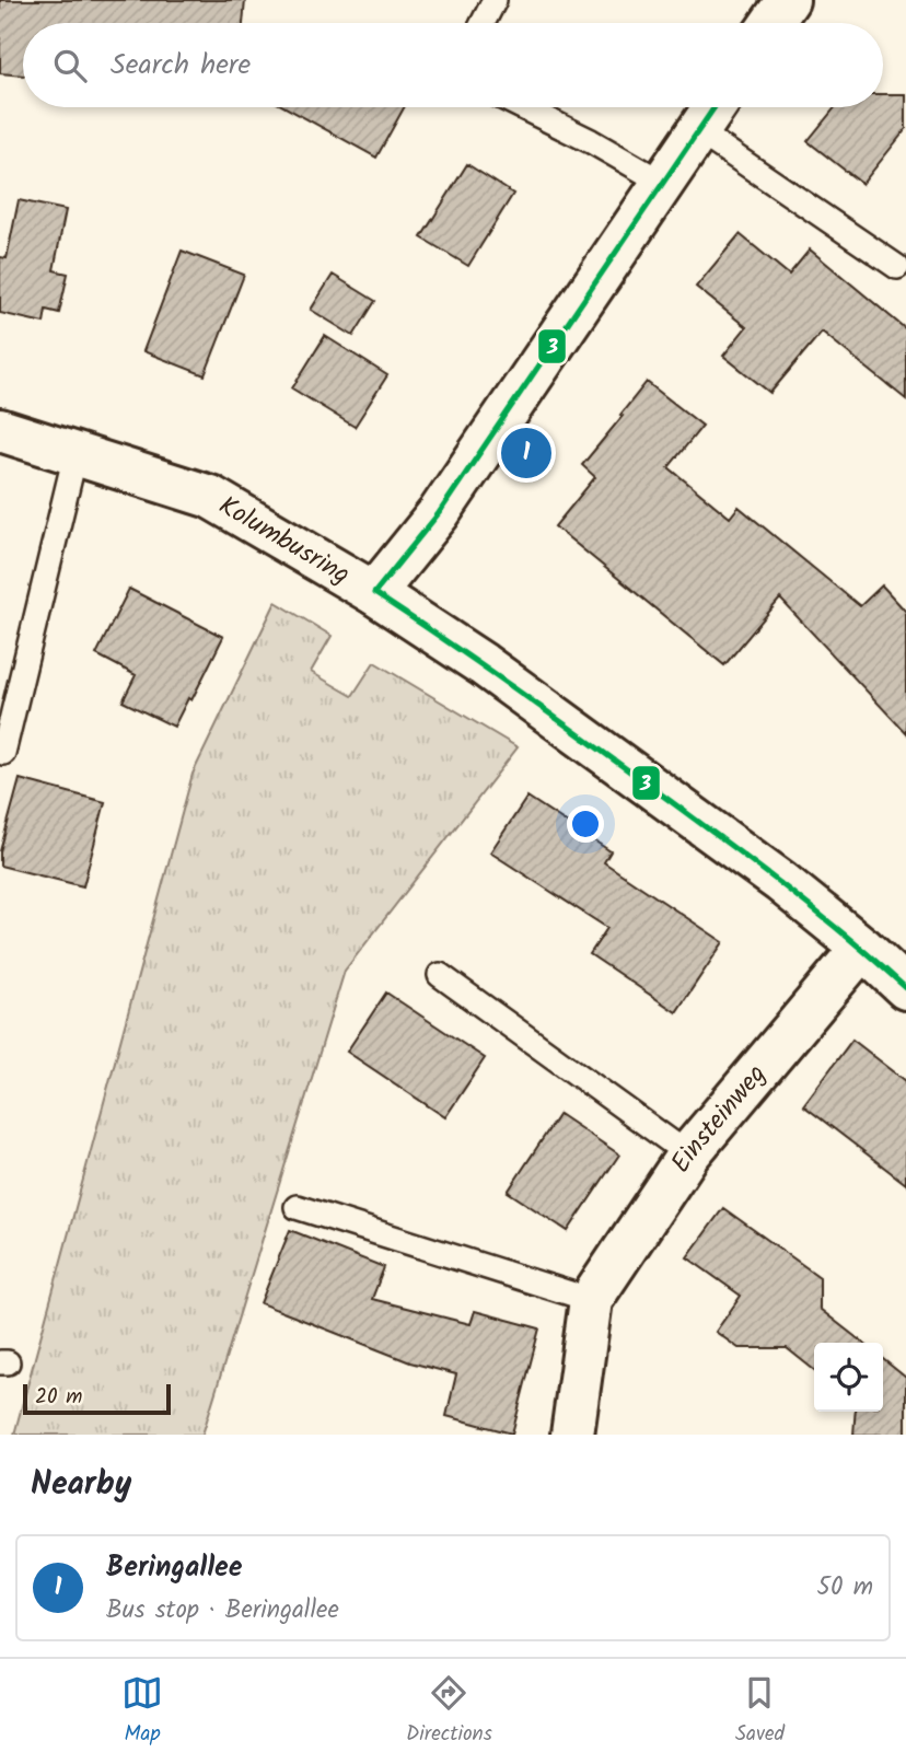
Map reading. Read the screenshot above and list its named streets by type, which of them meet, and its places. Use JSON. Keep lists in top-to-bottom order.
{
  "streets": {
    "street": ["Kolumbusring", "Einsteinweg"]
  },
  "crossings": [
    ["Kolumbusring", "Einsteinweg"]
  ],
  "lines": ["transit line 3"],
  "scale_bar": "20 m",
  "page": {
    "search": "Search here",
    "pins": "1",
    "scale": "20 m",
    "heading": "Nearby",
    "list": [
      {
        "mark": "1",
        "name": "Beringallee",
        "note": "Bus stop · Beringallee",
        "value": "50 m"
      }
    ],
    "nav": ["Map", "Directions", "Saved"]
  }
}
